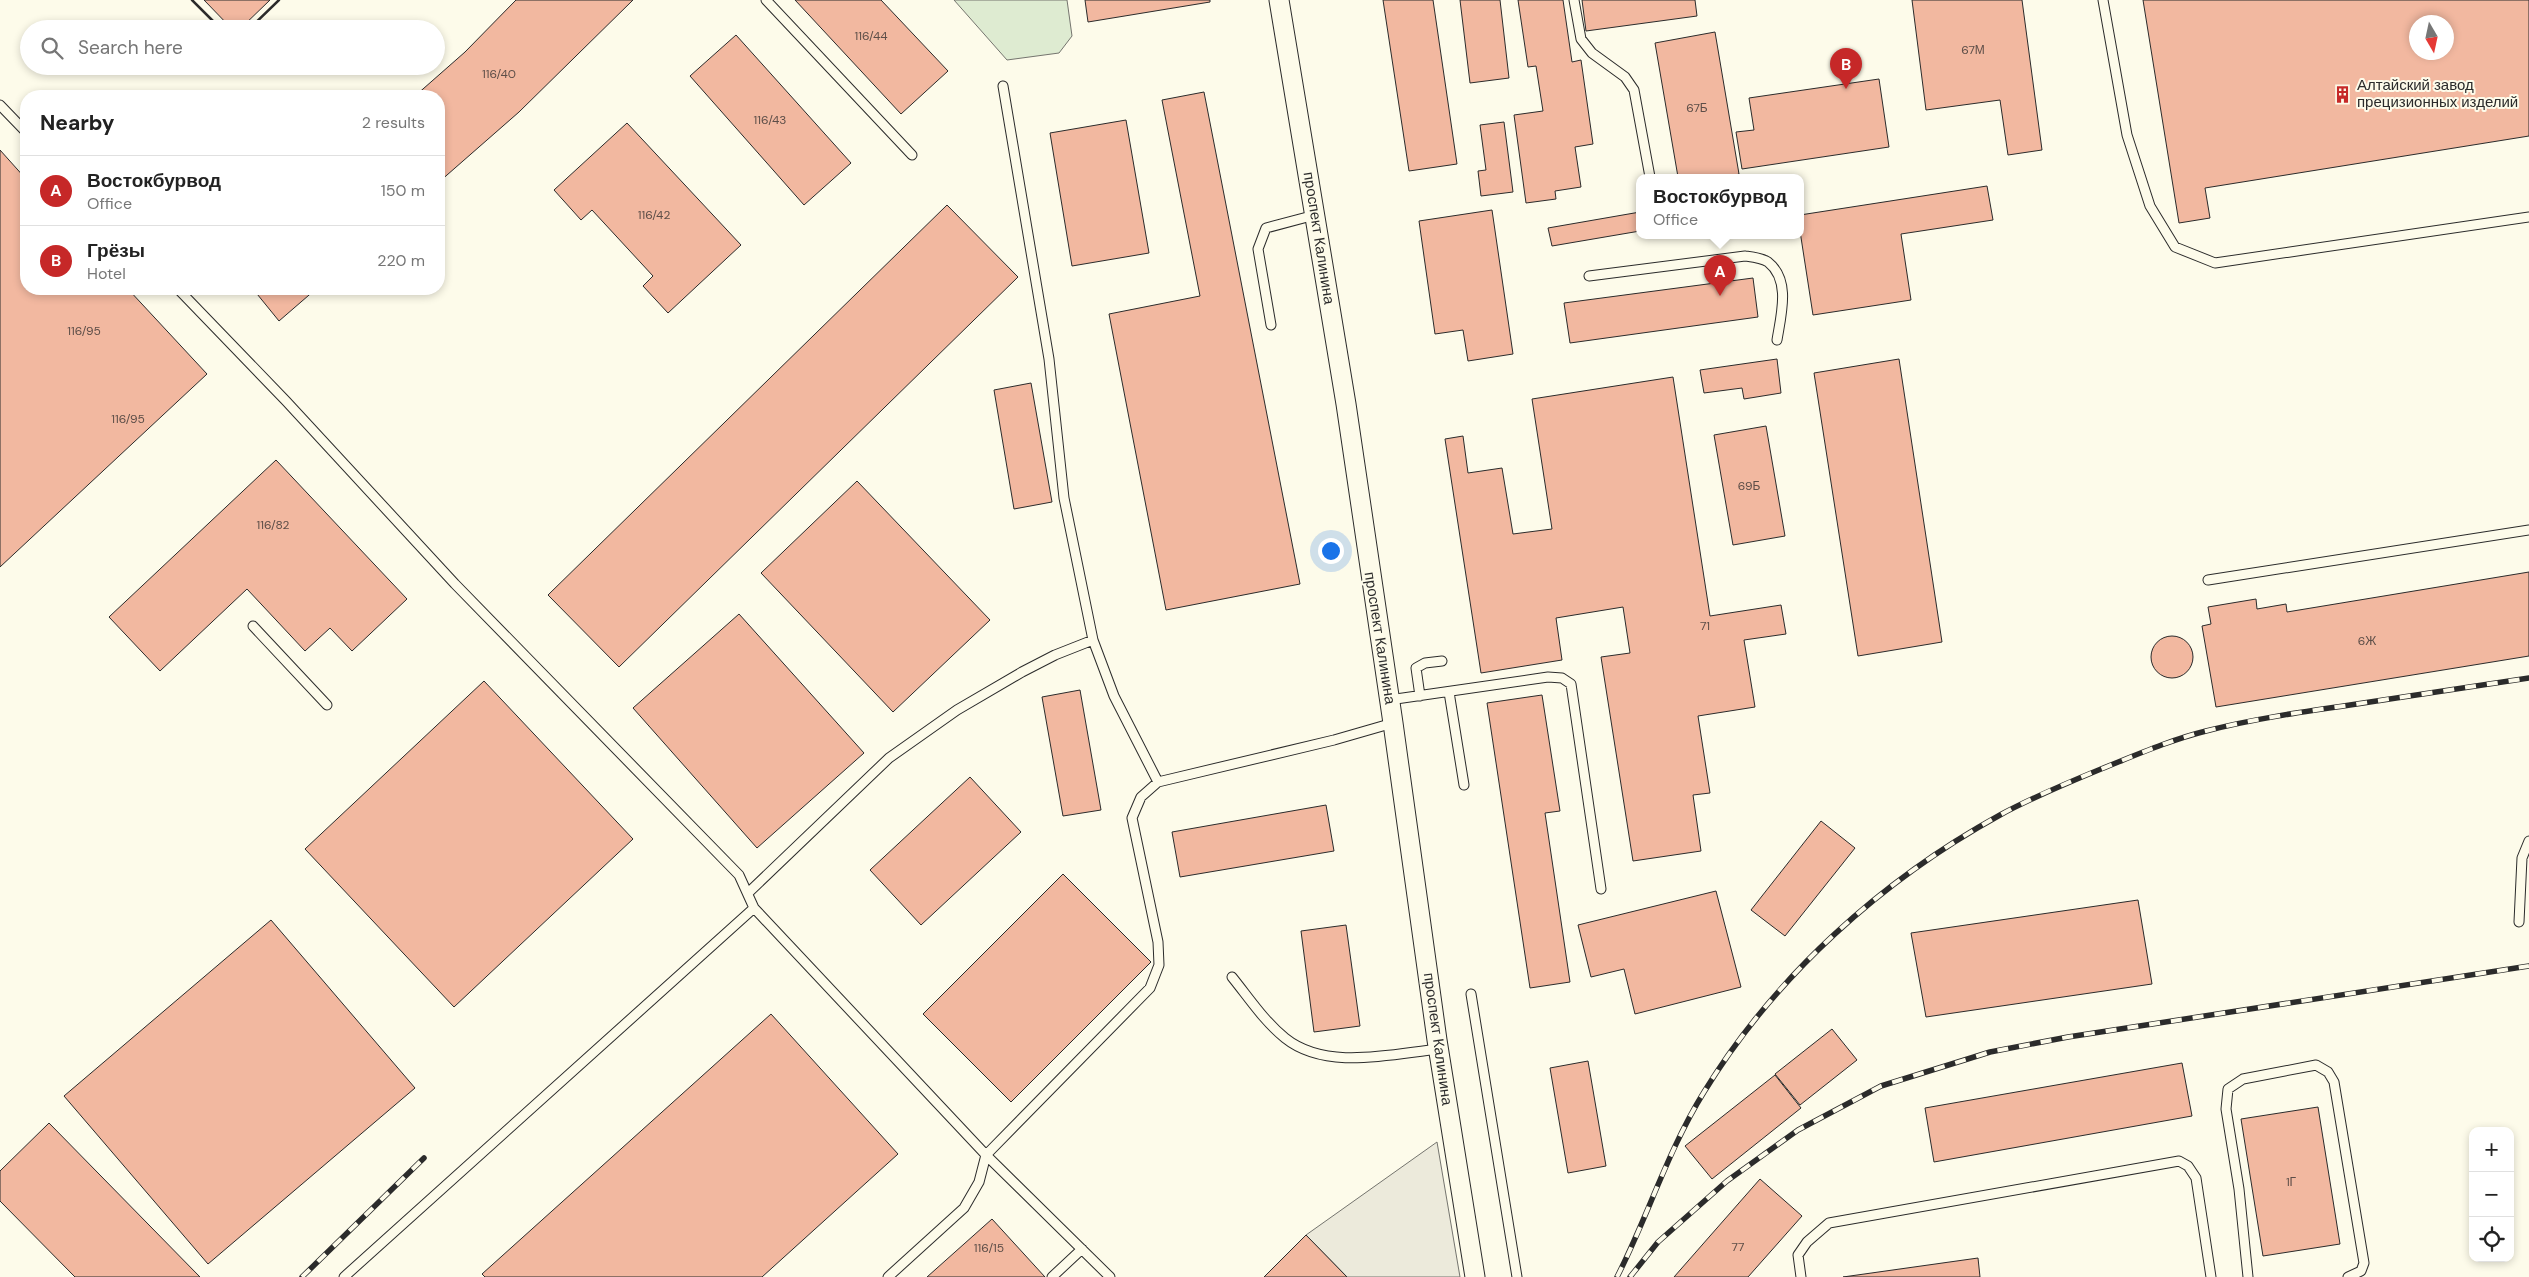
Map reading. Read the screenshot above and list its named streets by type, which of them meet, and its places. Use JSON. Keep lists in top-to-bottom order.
{
  "streets": {
    "street": ["проспект Калинина"]
  },
  "places": {
    "building": ["Алтайский завод прецизионных изделий"]
  },
  "house_numbers": [
    "116/44",
    "67М",
    "116/40",
    "67Б",
    "116/43",
    "116/42",
    "116/95",
    "116/95",
    "69Б",
    "116/82",
    "71",
    "6Ж",
    "1Г",
    "77",
    "116/15"
  ],
  "north": "bottom",
  "page": {
    "search": "Search here",
    "pins": ["B", "A"],
    "heading": ["Nearby", "2 results"],
    "list": [
      {
        "mark": "A",
        "name": "Востокбурвод",
        "note": "Office",
        "value": "150 m"
      },
      {
        "mark": "B",
        "name": "Грёзы",
        "note": "Hotel",
        "value": "220 m"
      }
    ],
    "popup": ["Востокбурвод", "Office"],
    "map_buttons": ["+", "−"]
  }
}
